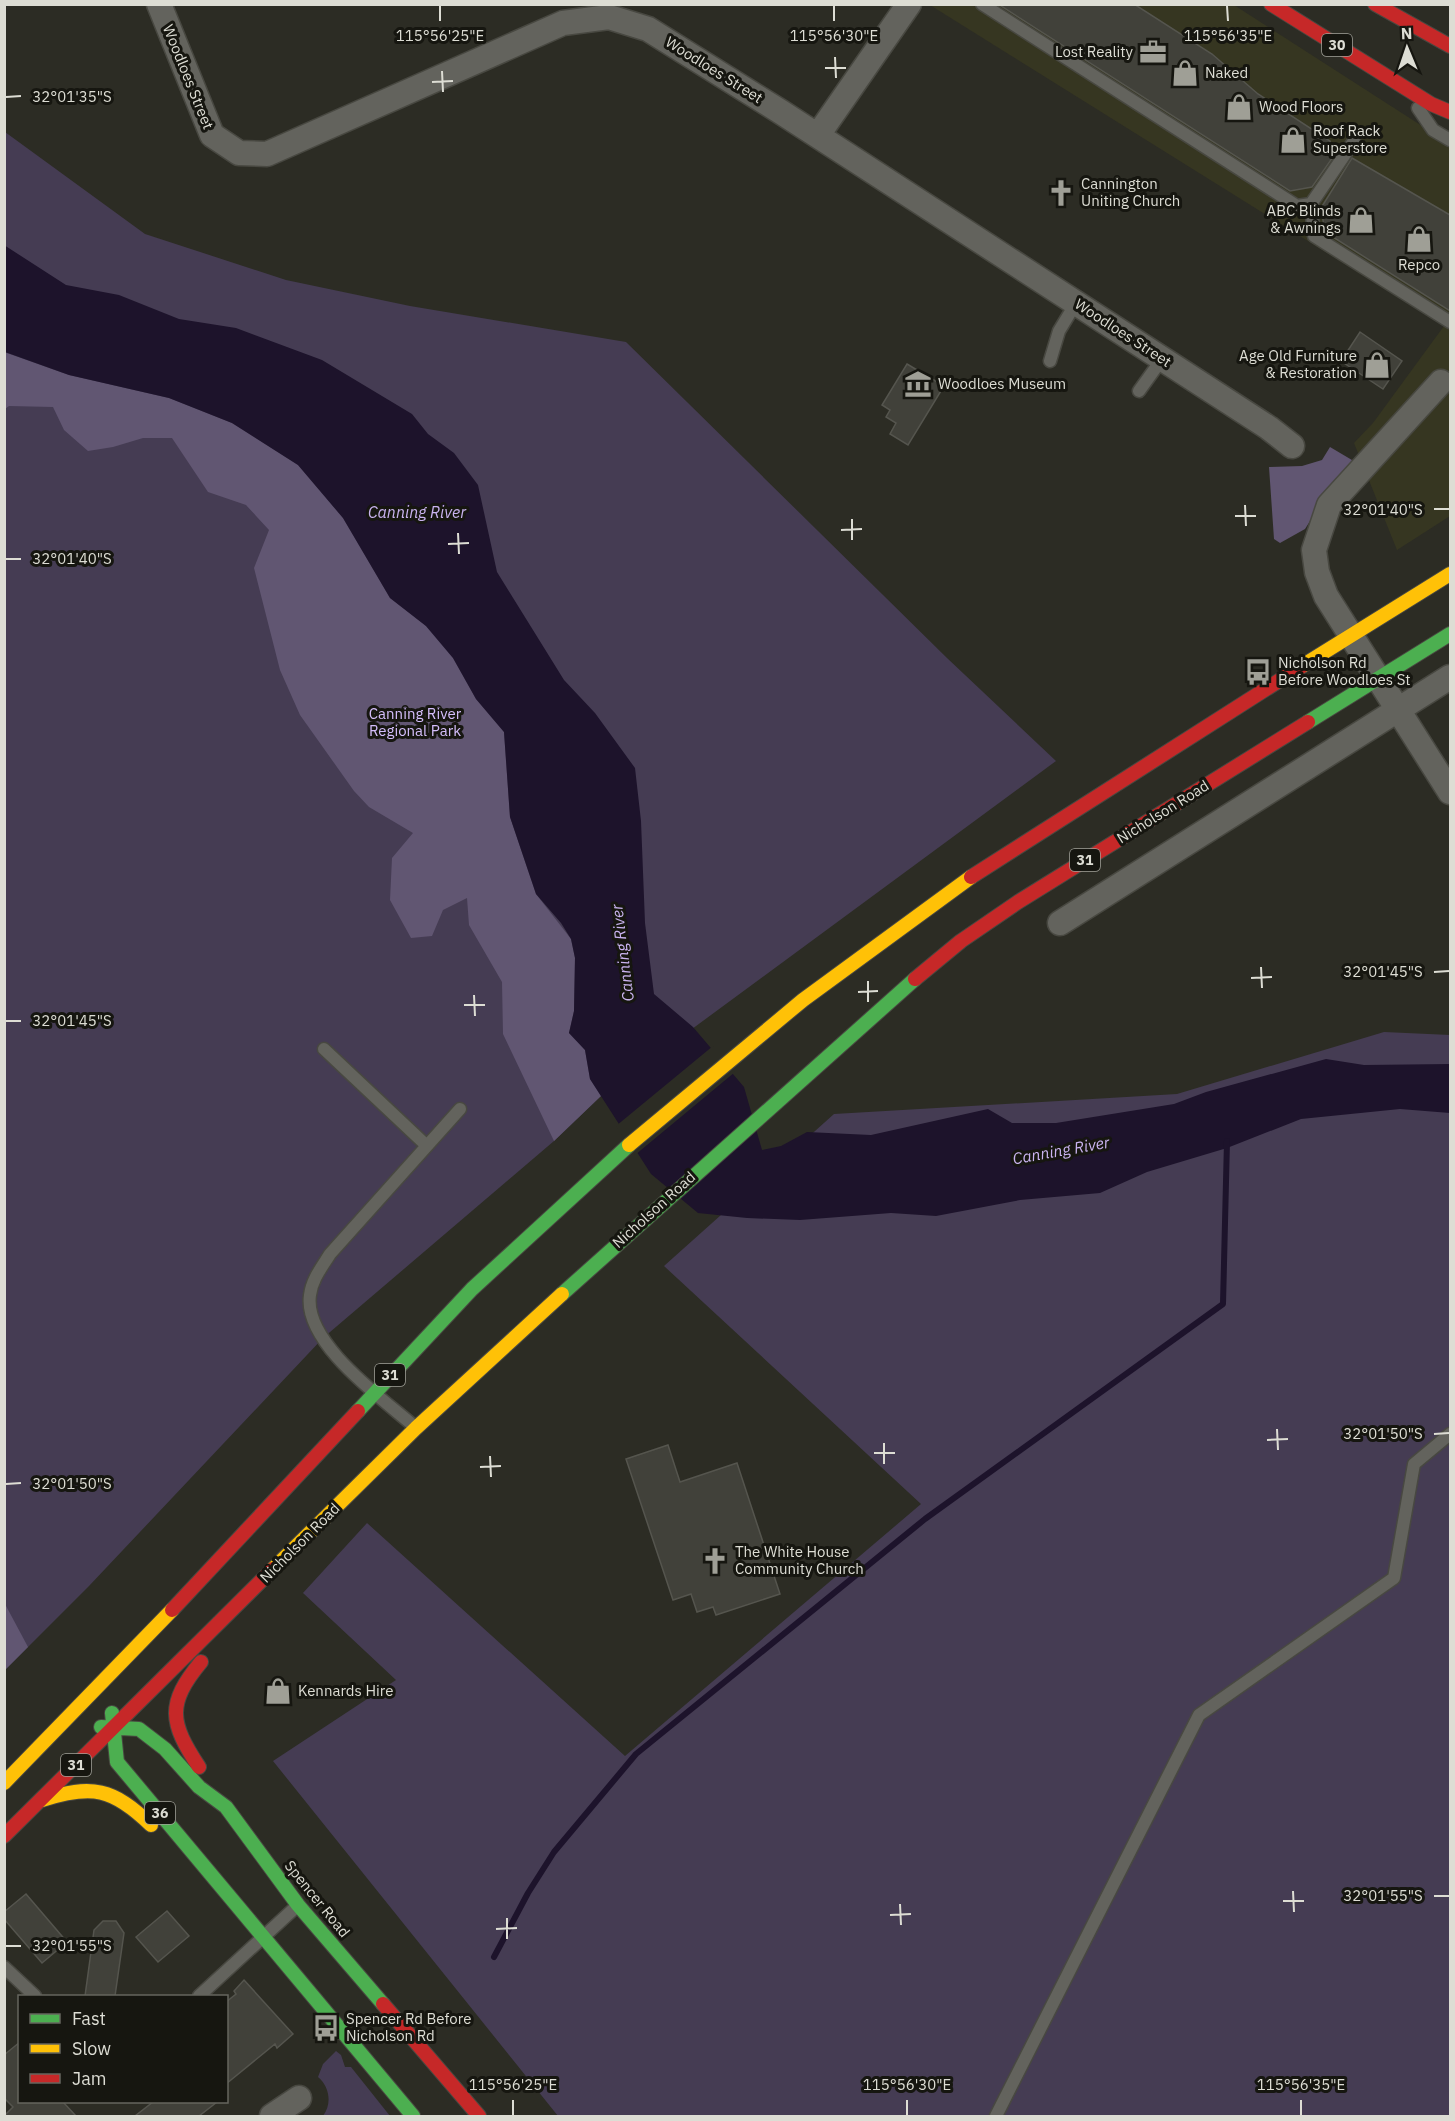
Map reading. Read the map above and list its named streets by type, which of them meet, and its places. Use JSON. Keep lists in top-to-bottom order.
{
  "streets": {
    "main road": [
      "30",
      "Nicholson Road",
      "31",
      "36",
      "Spencer Road"
    ],
    "street": ["Woodloes Street"]
  },
  "crossings": [
    ["Nicholson Road", "36"],
    ["Nicholson Road", "Spencer Road"],
    ["31", "36"],
    ["31", "Spencer Road"],
    ["36", "Spencer Road"]
  ],
  "water": ["Canning River"],
  "parks": ["Canning River Regional Park"],
  "places": {
    "office": ["Lost Reality"],
    "shop": [
      "Naked",
      "Wood Floors",
      "Roof Rack Superstore",
      "ABC Blinds & Awnings",
      "Repco",
      "Age Old Furniture & Restoration",
      "Kennards Hire"
    ],
    "church": ["Cannington Uniting Church", "The White House Community Church"],
    "museum": ["Woodloes Museum"],
    "bus stop": ["Nicholson Rd Before Woodloes St", "Spencer Rd Before Nicholson Rd"]
  },
  "legend": ["Fast", "Slow", "Jam"],
  "north": "top",
  "coordinates": [
    "115°56'25\"E",
    "115°56'30\"E",
    "115°56'35\"E",
    "32°01'35\"S",
    "32°01'40\"S",
    "32°01'45\"S",
    "32°01'50\"S",
    "32°01'55\"S"
  ]
}
